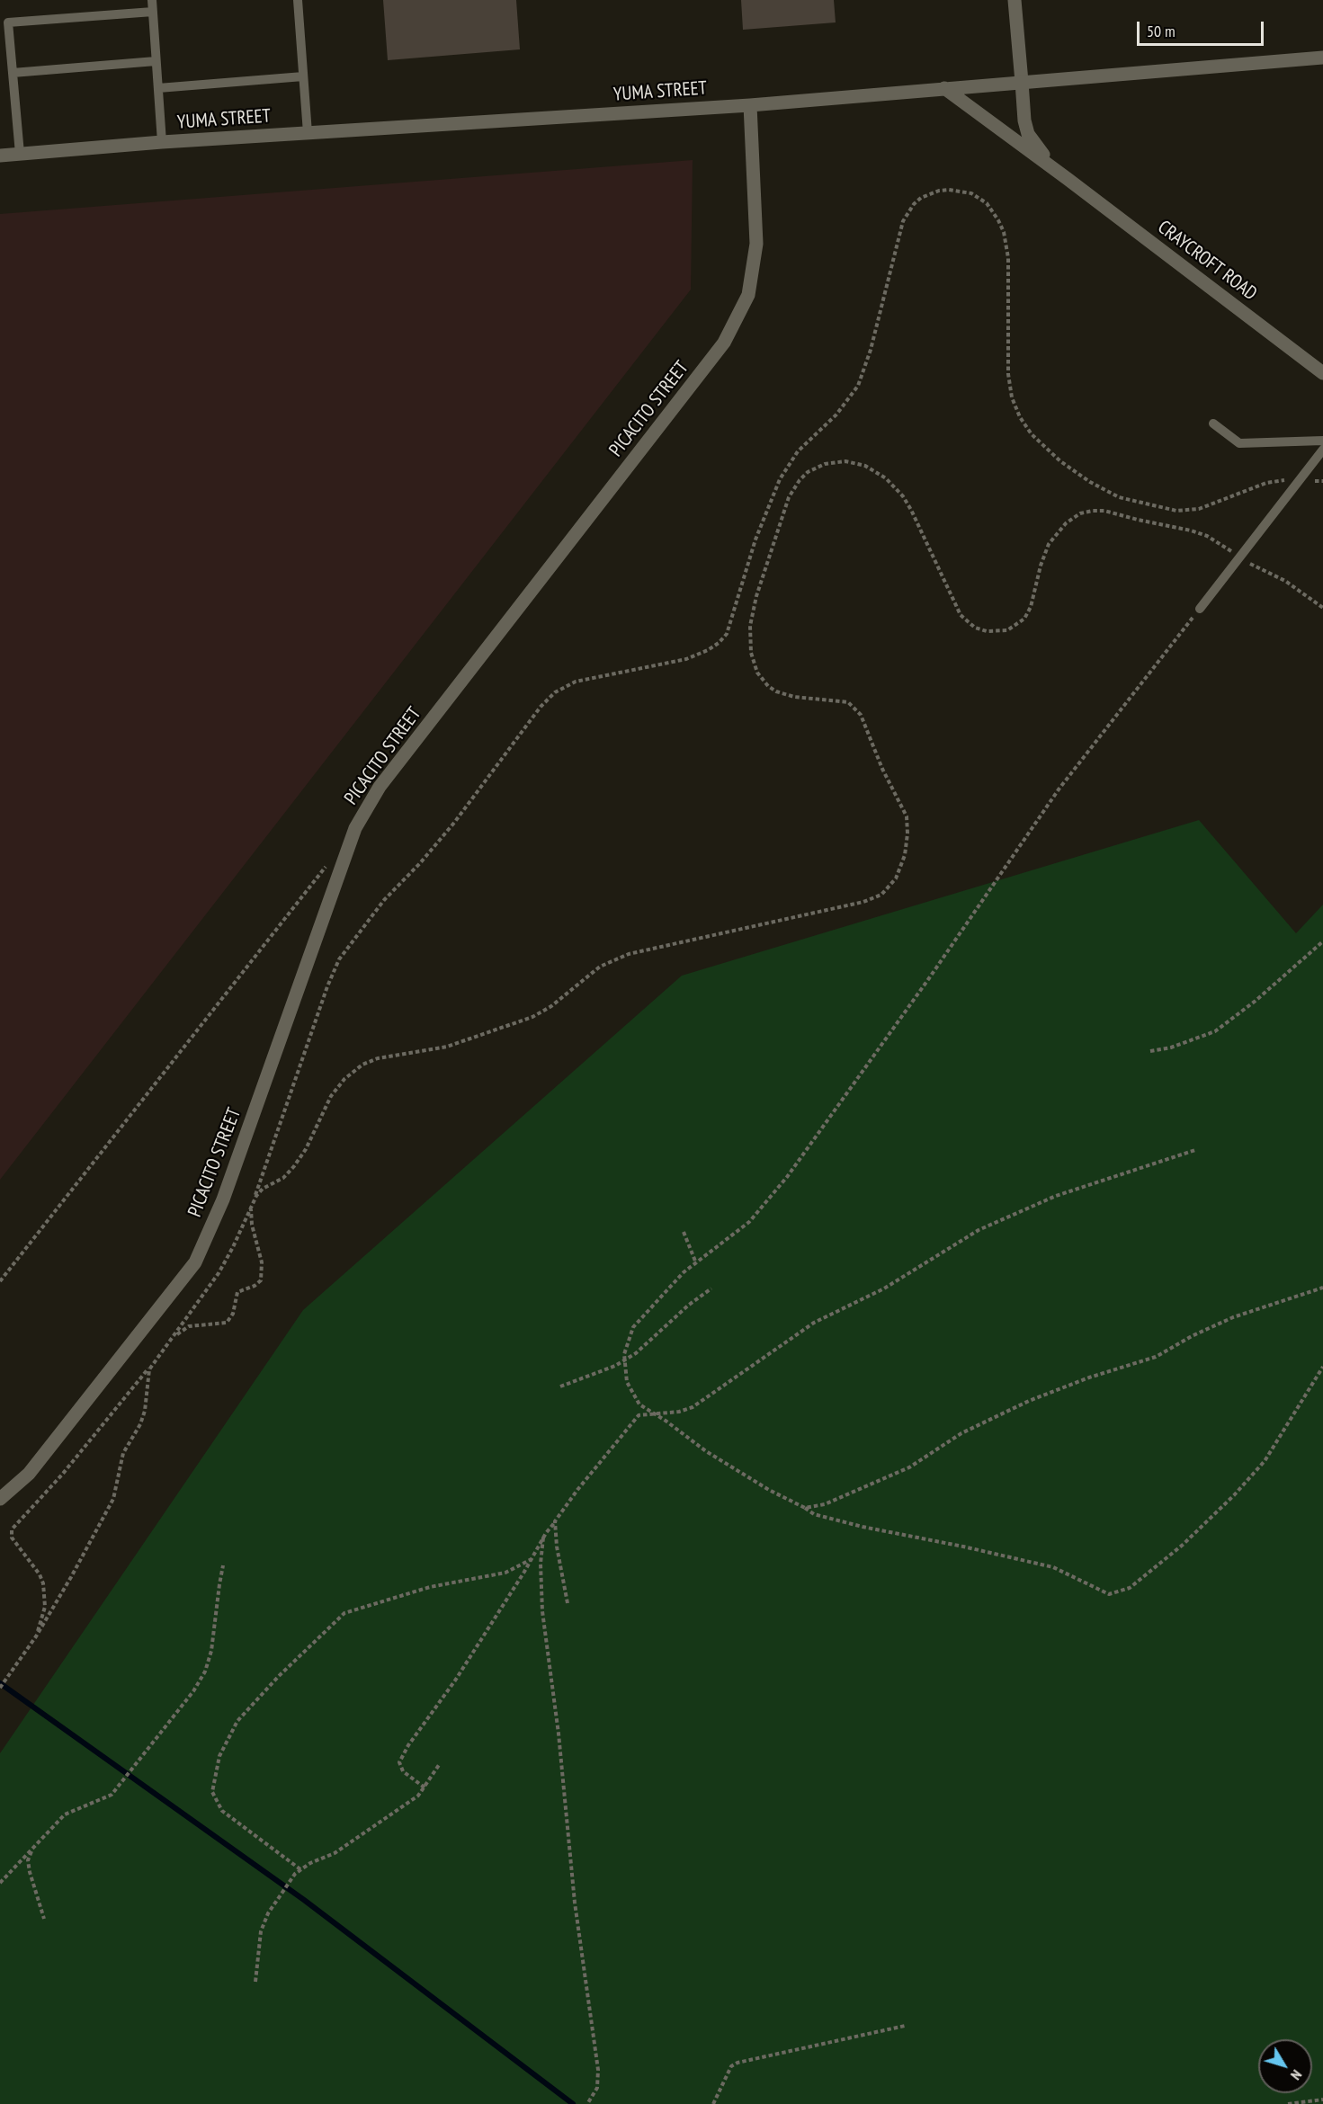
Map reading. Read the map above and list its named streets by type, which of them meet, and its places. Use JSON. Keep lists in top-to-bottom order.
{
  "streets": {
    "street": ["YUMA STREET", "CRAYCROFT ROAD", "PICACITO STREET"]
  },
  "crossings": [
    ["YUMA STREET", "CRAYCROFT ROAD"],
    ["YUMA STREET", "PICACITO STREET"]
  ],
  "scale_bar": "50 m",
  "north": "bottom right"
}
